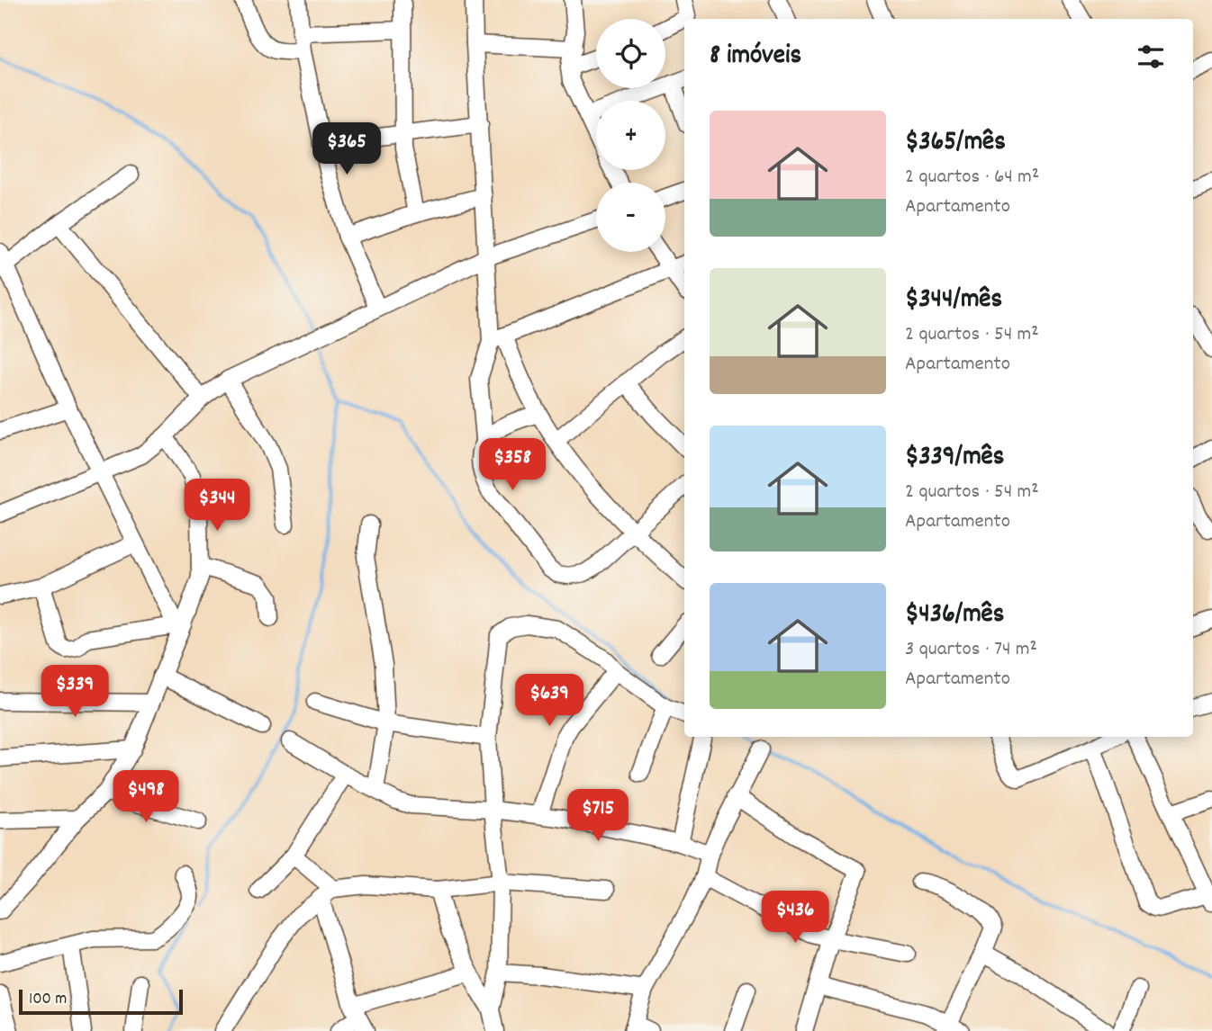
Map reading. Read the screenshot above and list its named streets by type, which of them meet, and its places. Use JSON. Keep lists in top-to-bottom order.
{
  "scale_bar": "100 m",
  "page": {
    "map_buttons": ["+", "−"],
    "heading": "8 imóveis",
    "list": [
      {
        "name": "$365/mês",
        "note": "2 quartos · 64 m² · Apartamento"
      },
      {
        "name": "$344/mês",
        "note": "2 quartos · 54 m² · Apartamento"
      },
      {
        "name": "$339/mês",
        "note": "2 quartos · 54 m² · Apartamento"
      },
      {
        "name": "$436/mês",
        "note": "3 quartos · 74 m² · Apartamento"
      }
    ],
    "price": [
      "$365",
      "$358",
      "$344",
      "$339",
      "$639",
      "$498",
      "$715",
      "$436"
    ],
    "scale": "100 m"
  }
}
